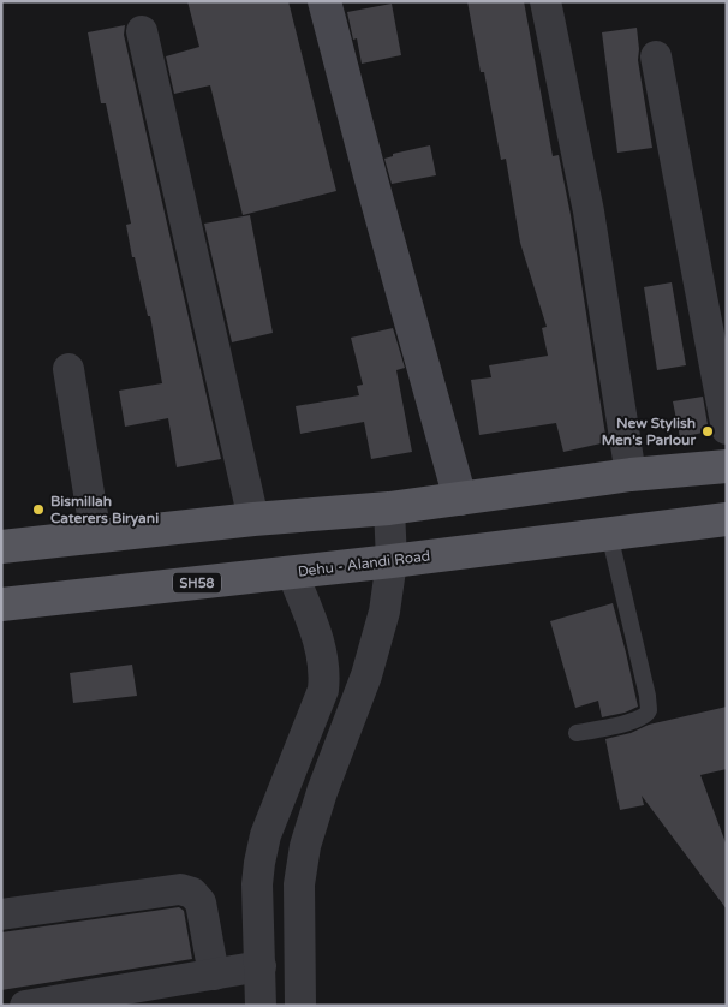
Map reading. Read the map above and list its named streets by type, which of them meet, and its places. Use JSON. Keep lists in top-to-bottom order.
{
  "streets": {
    "main road": ["Dehu - Alandi Road", "SH58"]
  },
  "places": ["New Stylish Men's Parlour", "Bismillah Caterers Biryani"]
}
